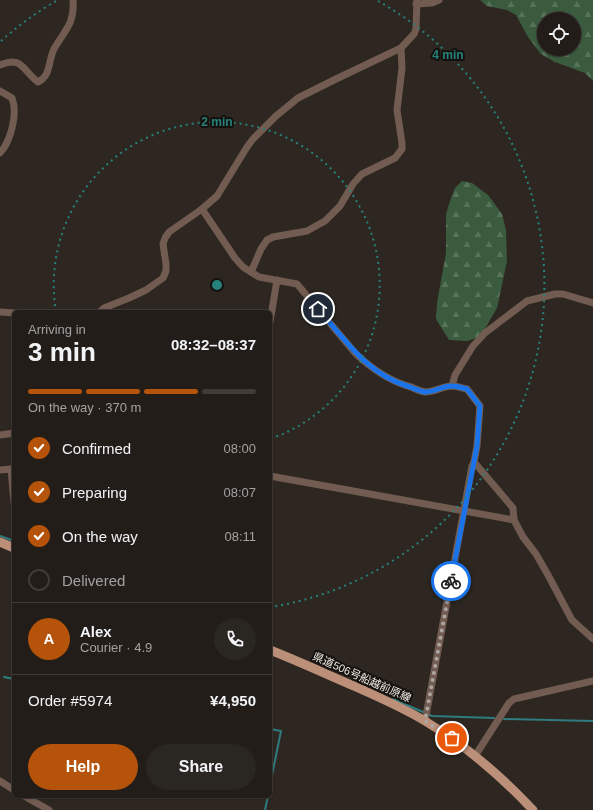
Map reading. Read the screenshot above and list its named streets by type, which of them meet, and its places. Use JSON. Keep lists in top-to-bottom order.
{
  "streets": {
    "main road": ["県道506号船越前原線"]
  },
  "page": {
    "heading": ["3 min", "Arriving in", "08:32–08:37"],
    "panel": [
      "Alex",
      "Courier · 4.9",
      "Order #5974",
      "¥4,950"
    ],
    "bar": "On the way · 370 m",
    "list": [
      ["Confirmed", "08:00"],
      ["Preparing", "08:07"],
      ["On the way", "08:11"],
      "Delivered"
    ],
    "round": "A",
    "buttons": ["Help", "Share"]
  },
  "rings": ["4 min", "2 min"]
}
